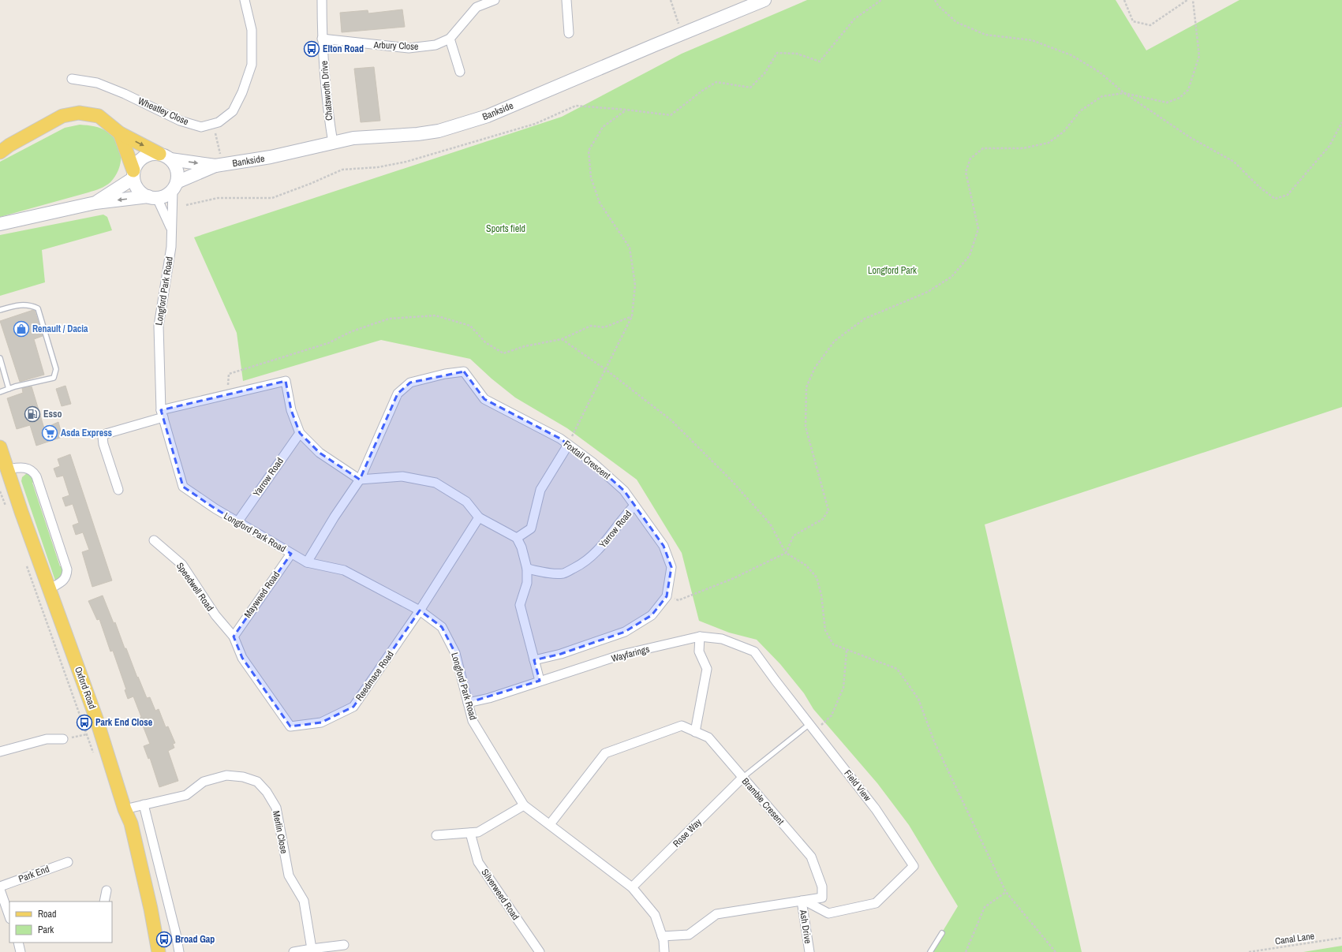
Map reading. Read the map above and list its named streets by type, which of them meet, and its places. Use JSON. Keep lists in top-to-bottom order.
{
  "streets": {
    "main road": ["Oxford Road"],
    "street": [
      "Arbury Close",
      "Chatsworth Drive",
      "Wheatley Close",
      "Bankside",
      "Longford Park Road",
      "Foxtail Crescent",
      "Yarrow Road",
      "Speedwell Road",
      "Mayweed Road",
      "Wayfarings",
      "Reedmace Road",
      "Field View",
      "Bramble Cresent",
      "Merlin Close",
      "Rose Way",
      "Park End",
      "Silverweed Road",
      "Ash Drive"
    ],
    "path": ["Canal Lane"]
  },
  "crossings": [
    ["Arbury Close", "Chatsworth Drive"],
    ["Chatsworth Drive", "Bankside"],
    ["Bankside", "Longford Park Road"],
    ["Longford Park Road", "Yarrow Road"],
    ["Longford Park Road", "Mayweed Road"],
    ["Longford Park Road", "Wayfarings"],
    ["Longford Park Road", "Reedmace Road"],
    ["Longford Park Road", "Bramble Cresent"],
    ["Longford Park Road", "Rose Way"],
    ["Foxtail Crescent", "Yarrow Road"],
    ["Speedwell Road", "Mayweed Road"],
    ["Speedwell Road", "Reedmace Road"],
    ["Mayweed Road", "Reedmace Road"],
    ["Wayfarings", "Field View"],
    ["Oxford Road", "Merlin Close"],
    ["Field View", "Bramble Cresent"],
    ["Field View", "Ash Drive"],
    ["Bramble Cresent", "Rose Way"],
    ["Bramble Cresent", "Ash Drive"]
  ],
  "parks": ["Sports field", "Longford Park"],
  "places": {
    "bus stop": ["Elton Road", "Park End Close", "Broad Gap"],
    "shop": ["Renault / Dacia"],
    "fuel station": ["Esso"],
    "supermarket": ["Asda Express"]
  },
  "legend": ["Road", "Park"]
}
